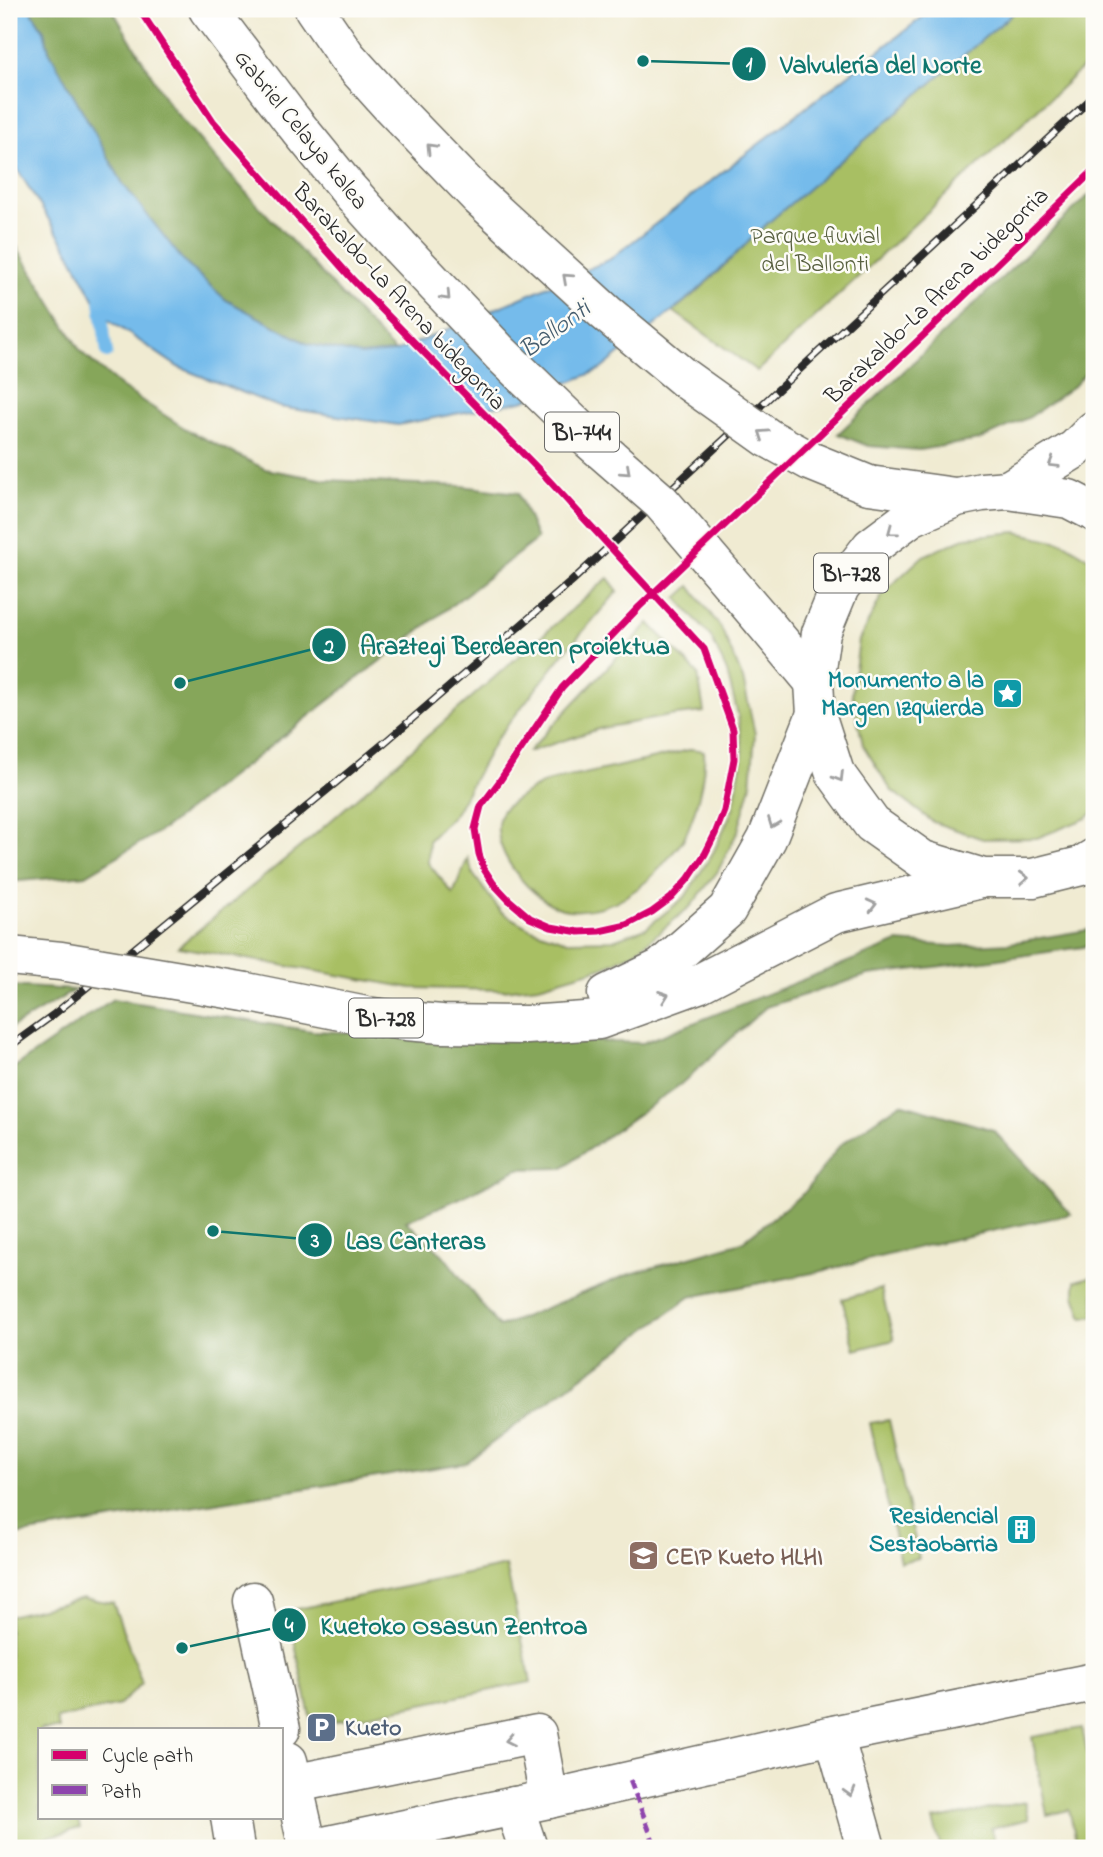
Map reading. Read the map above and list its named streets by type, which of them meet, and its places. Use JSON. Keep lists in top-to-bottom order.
{
  "streets": {
    "main road": ["Gabriel Celaya kalea", "BI-744", "BI-728"],
    "cycle path": ["Barakaldo-La Arena bidegorria"]
  },
  "crossings": [
    ["Gabriel Celaya kalea", "BI-728"]
  ],
  "water": ["Ballonti"],
  "parks": ["Parque fluvial del Ballonti"],
  "places": {
    "other": [
      "Valvulería del Norte",
      "Araztegi Berdearen proiektua",
      "Las Canteras",
      "Kuetoko Osasun Zentroa"
    ],
    "place": ["Monumento a la Margen Izquierda"],
    "building": ["Residencial Sestaobarria"],
    "school or university": ["CEIP Kueto HLHI"],
    "parking": ["Kueto"]
  },
  "legend": ["Cycle path", "Path"]
}
